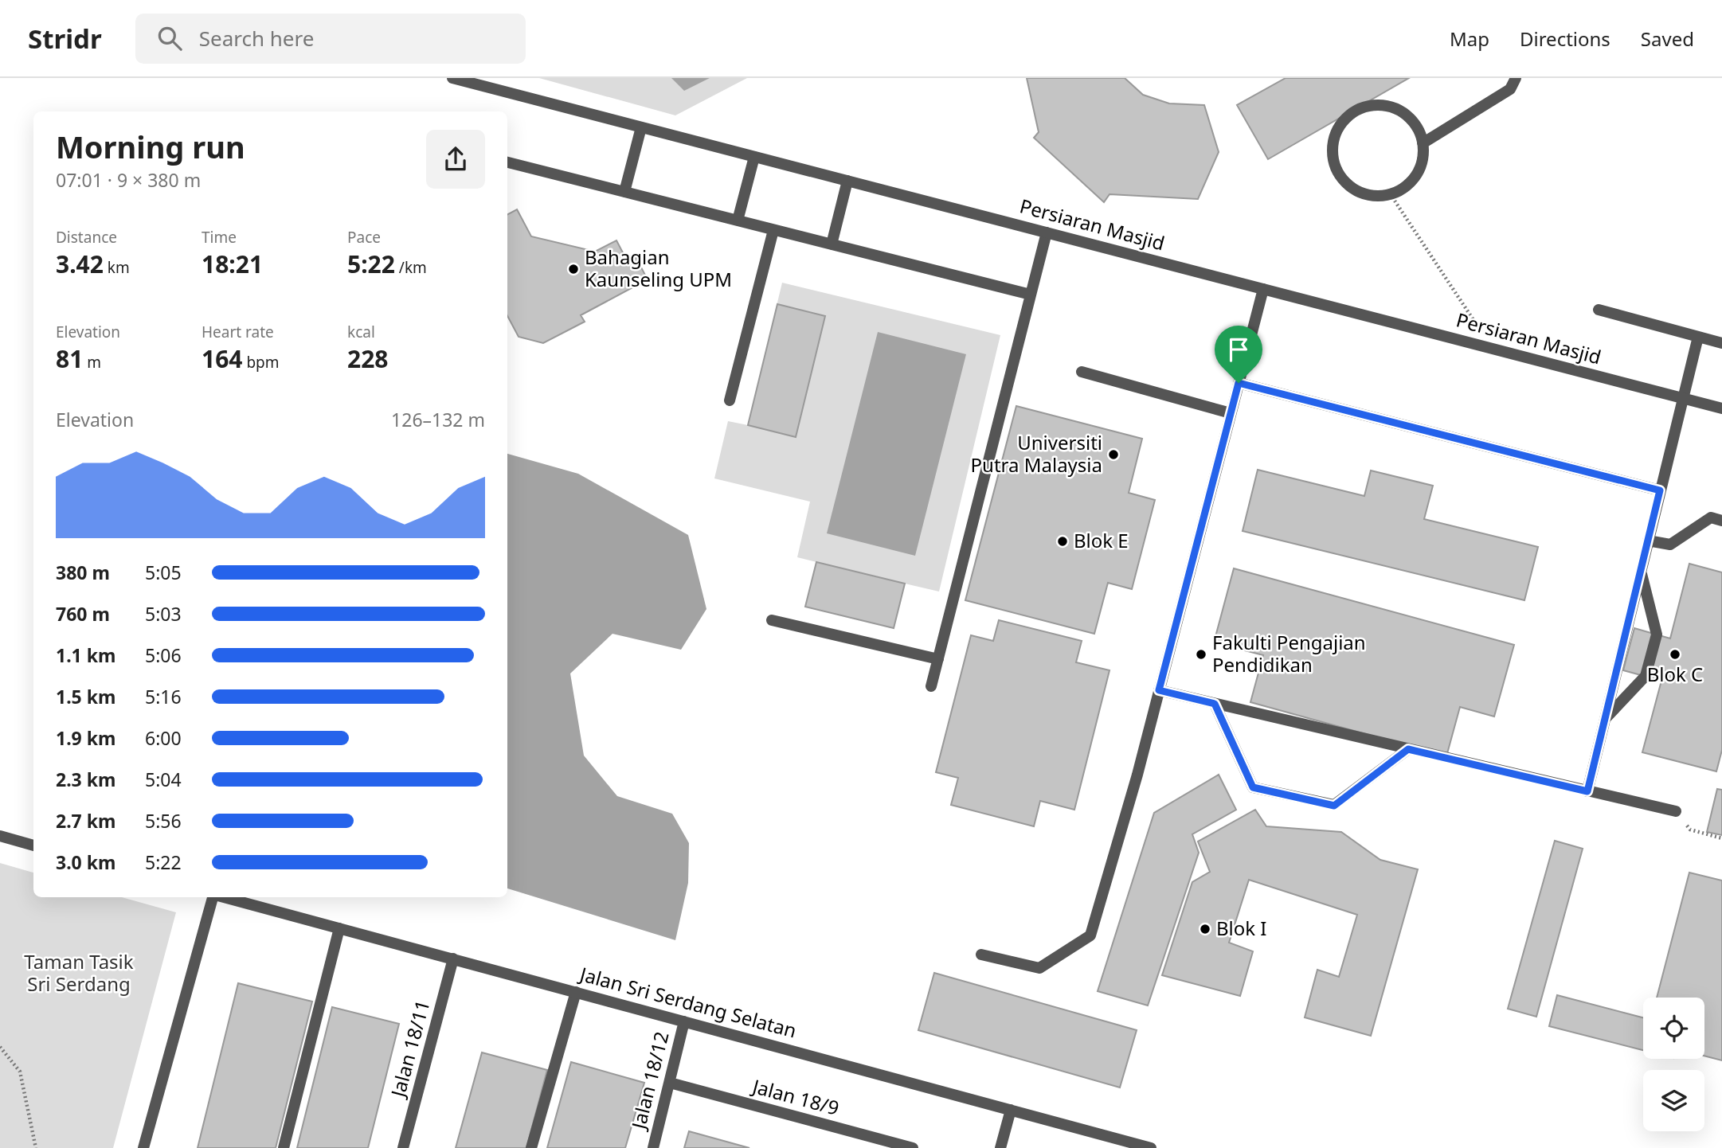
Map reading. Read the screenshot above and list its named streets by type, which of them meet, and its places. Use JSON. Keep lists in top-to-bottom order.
{
  "streets": {
    "street": [
      "Persiaran Masjid",
      "Jalan Sri Serdang Selatan",
      "Jalan 18/11",
      "Jalan 18/12",
      "Jalan 18/9"
    ]
  },
  "crossings": [
    ["Jalan Sri Serdang Selatan", "Jalan 18/11"],
    ["Jalan Sri Serdang Selatan", "Jalan 18/12"],
    ["Jalan 18/12", "Jalan 18/9"]
  ],
  "parks": ["Taman Tasik Sri Serdang"],
  "places": [
    "Bahagian Kaunseling UPM",
    "Universiti Putra Malaysia",
    "Blok E",
    "Fakulti Pengajian Pendidikan",
    "Blok C",
    "Blok I"
  ],
  "page": {
    "header": "Stridr",
    "search": "Search here",
    "nav": ["Map", "Directions", "Saved"],
    "heading": ["Morning run", "07:01 · 9 × 380 m"],
    "stats": [
      ["Distance", "3.42 km"],
      ["Time", "18:21"],
      ["Pace", "5:22 /km"],
      ["Elevation", "81 m"],
      ["Heart rate", "164 bpm"],
      ["kcal", "228"]
    ],
    "chart": ["Elevation", "126–132 m"],
    "list": [
      {
        "name": "380 m",
        "note": "5:05"
      },
      {
        "name": "760 m",
        "note": "5:03"
      },
      {
        "name": "1.1 km",
        "note": "5:06"
      },
      {
        "name": "1.5 km",
        "note": "5:16"
      },
      {
        "name": "1.9 km",
        "note": "6:00"
      },
      {
        "name": "2.3 km",
        "note": "5:04"
      },
      {
        "name": "2.7 km",
        "note": "5:56"
      },
      {
        "name": "3.0 km",
        "note": "5:22"
      }
    ]
  }
}
